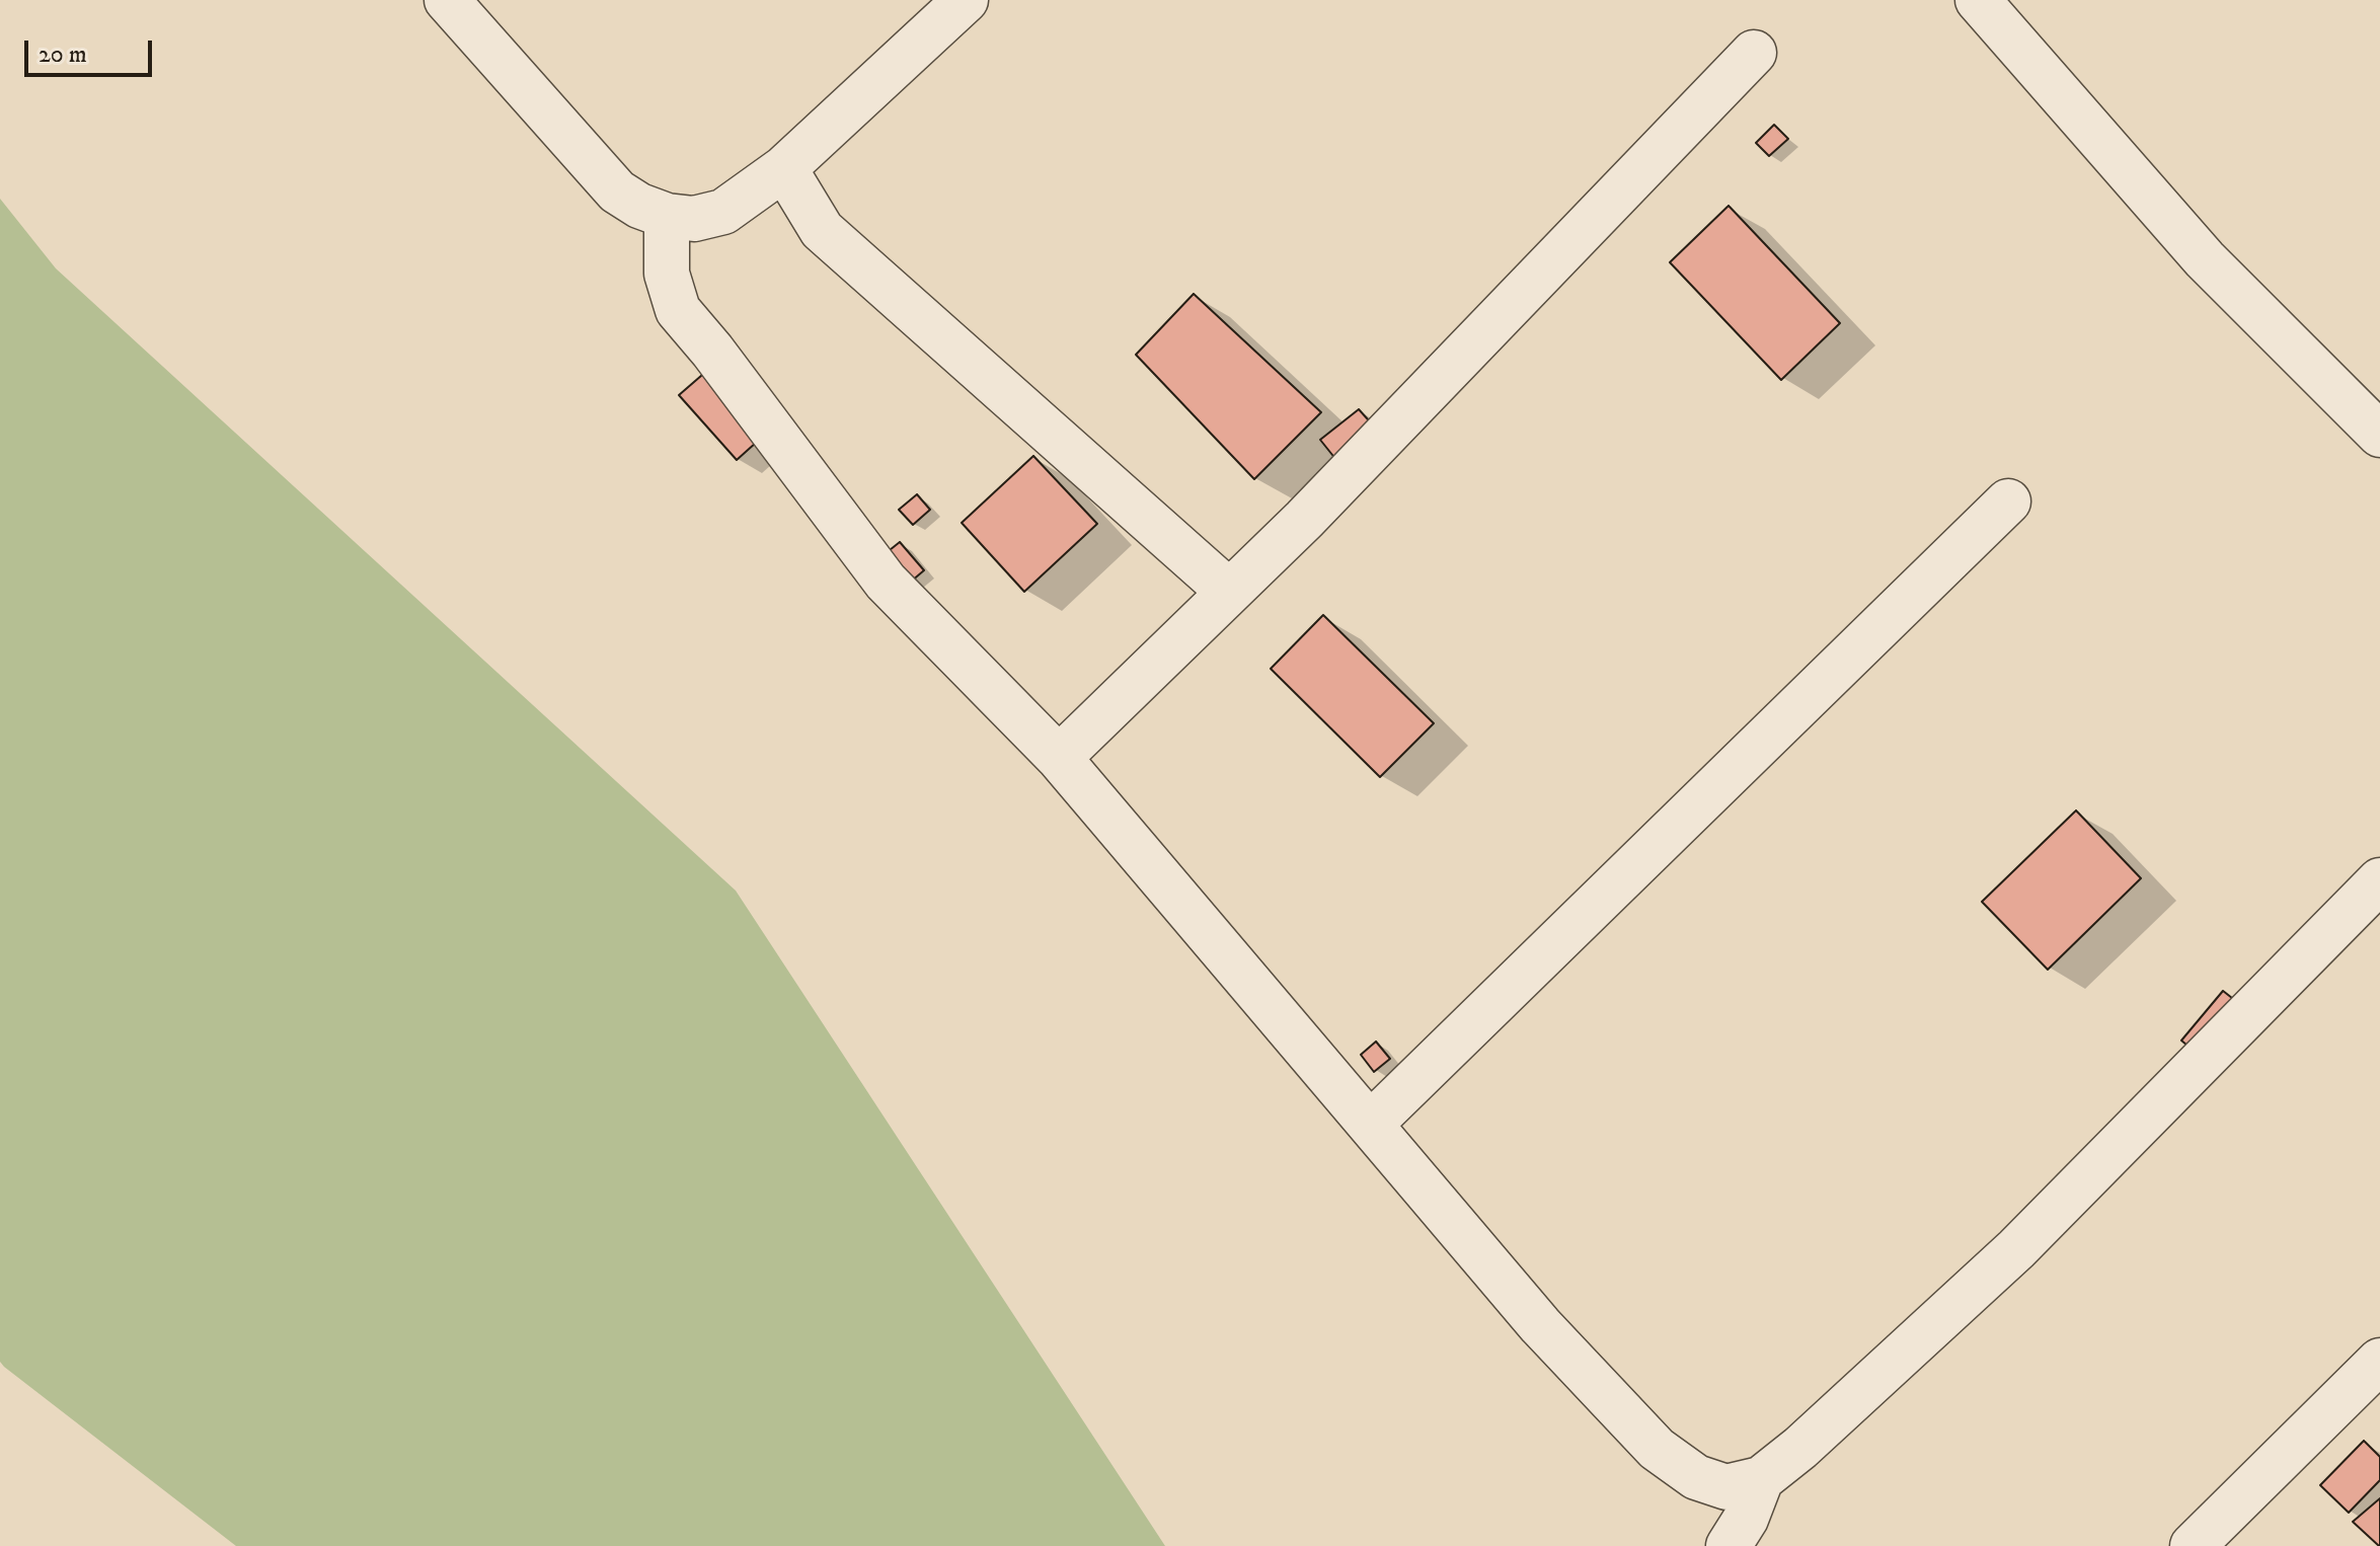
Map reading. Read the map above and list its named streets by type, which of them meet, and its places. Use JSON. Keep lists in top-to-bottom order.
{
  "scale_bar": "20 m"
}
